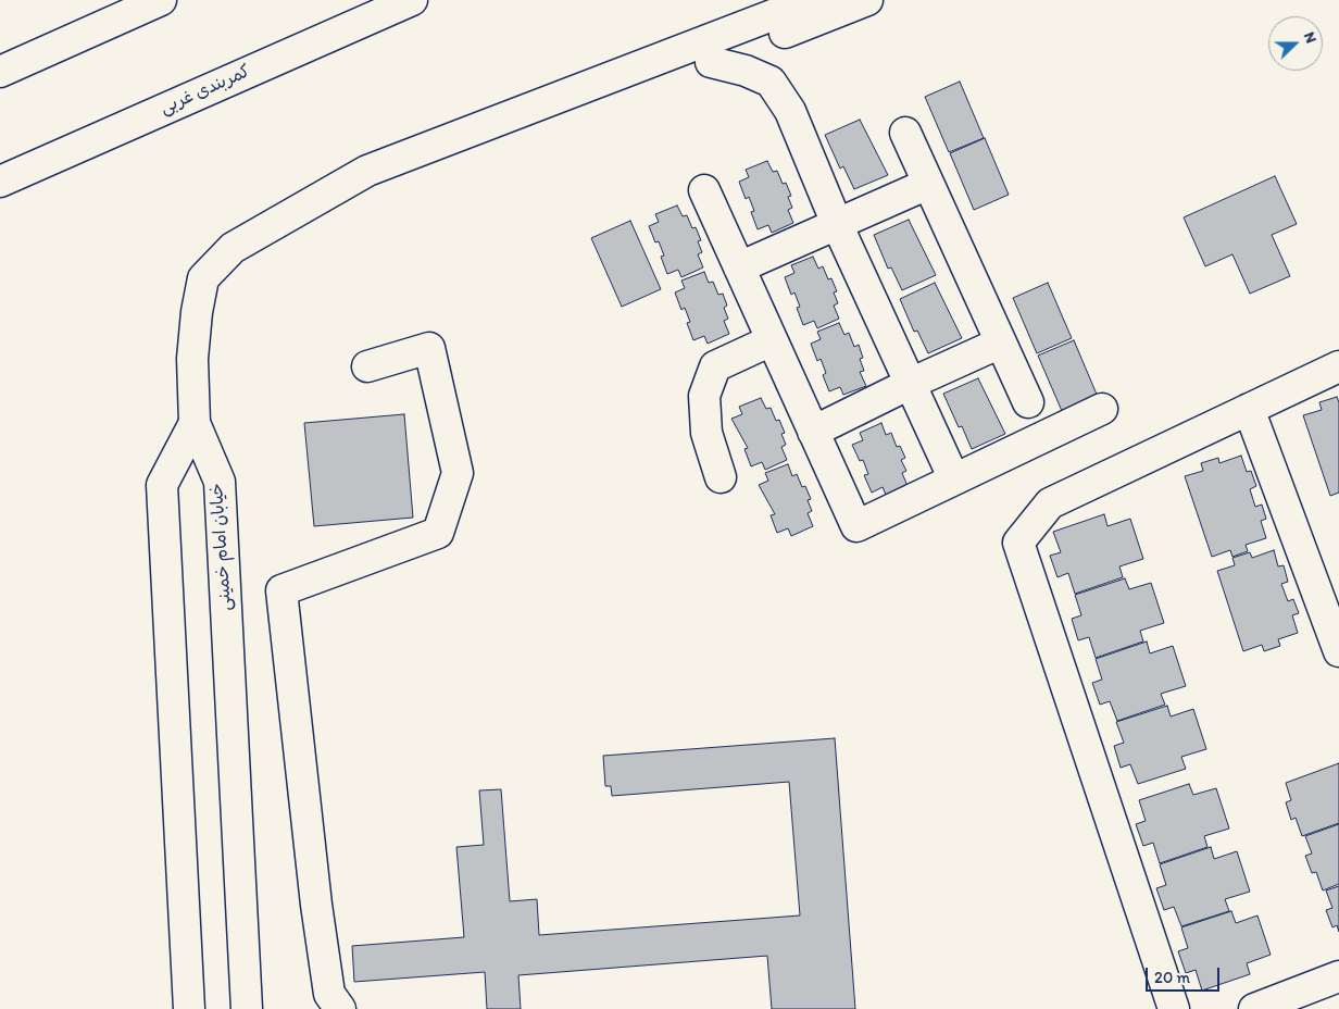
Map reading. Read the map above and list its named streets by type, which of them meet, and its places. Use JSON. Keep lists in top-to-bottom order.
{
  "streets": {
    "main road": ["کمربندی غربی", "خیابان امام خمینی"]
  },
  "scale_bar": "20 m",
  "north": "right"
}
